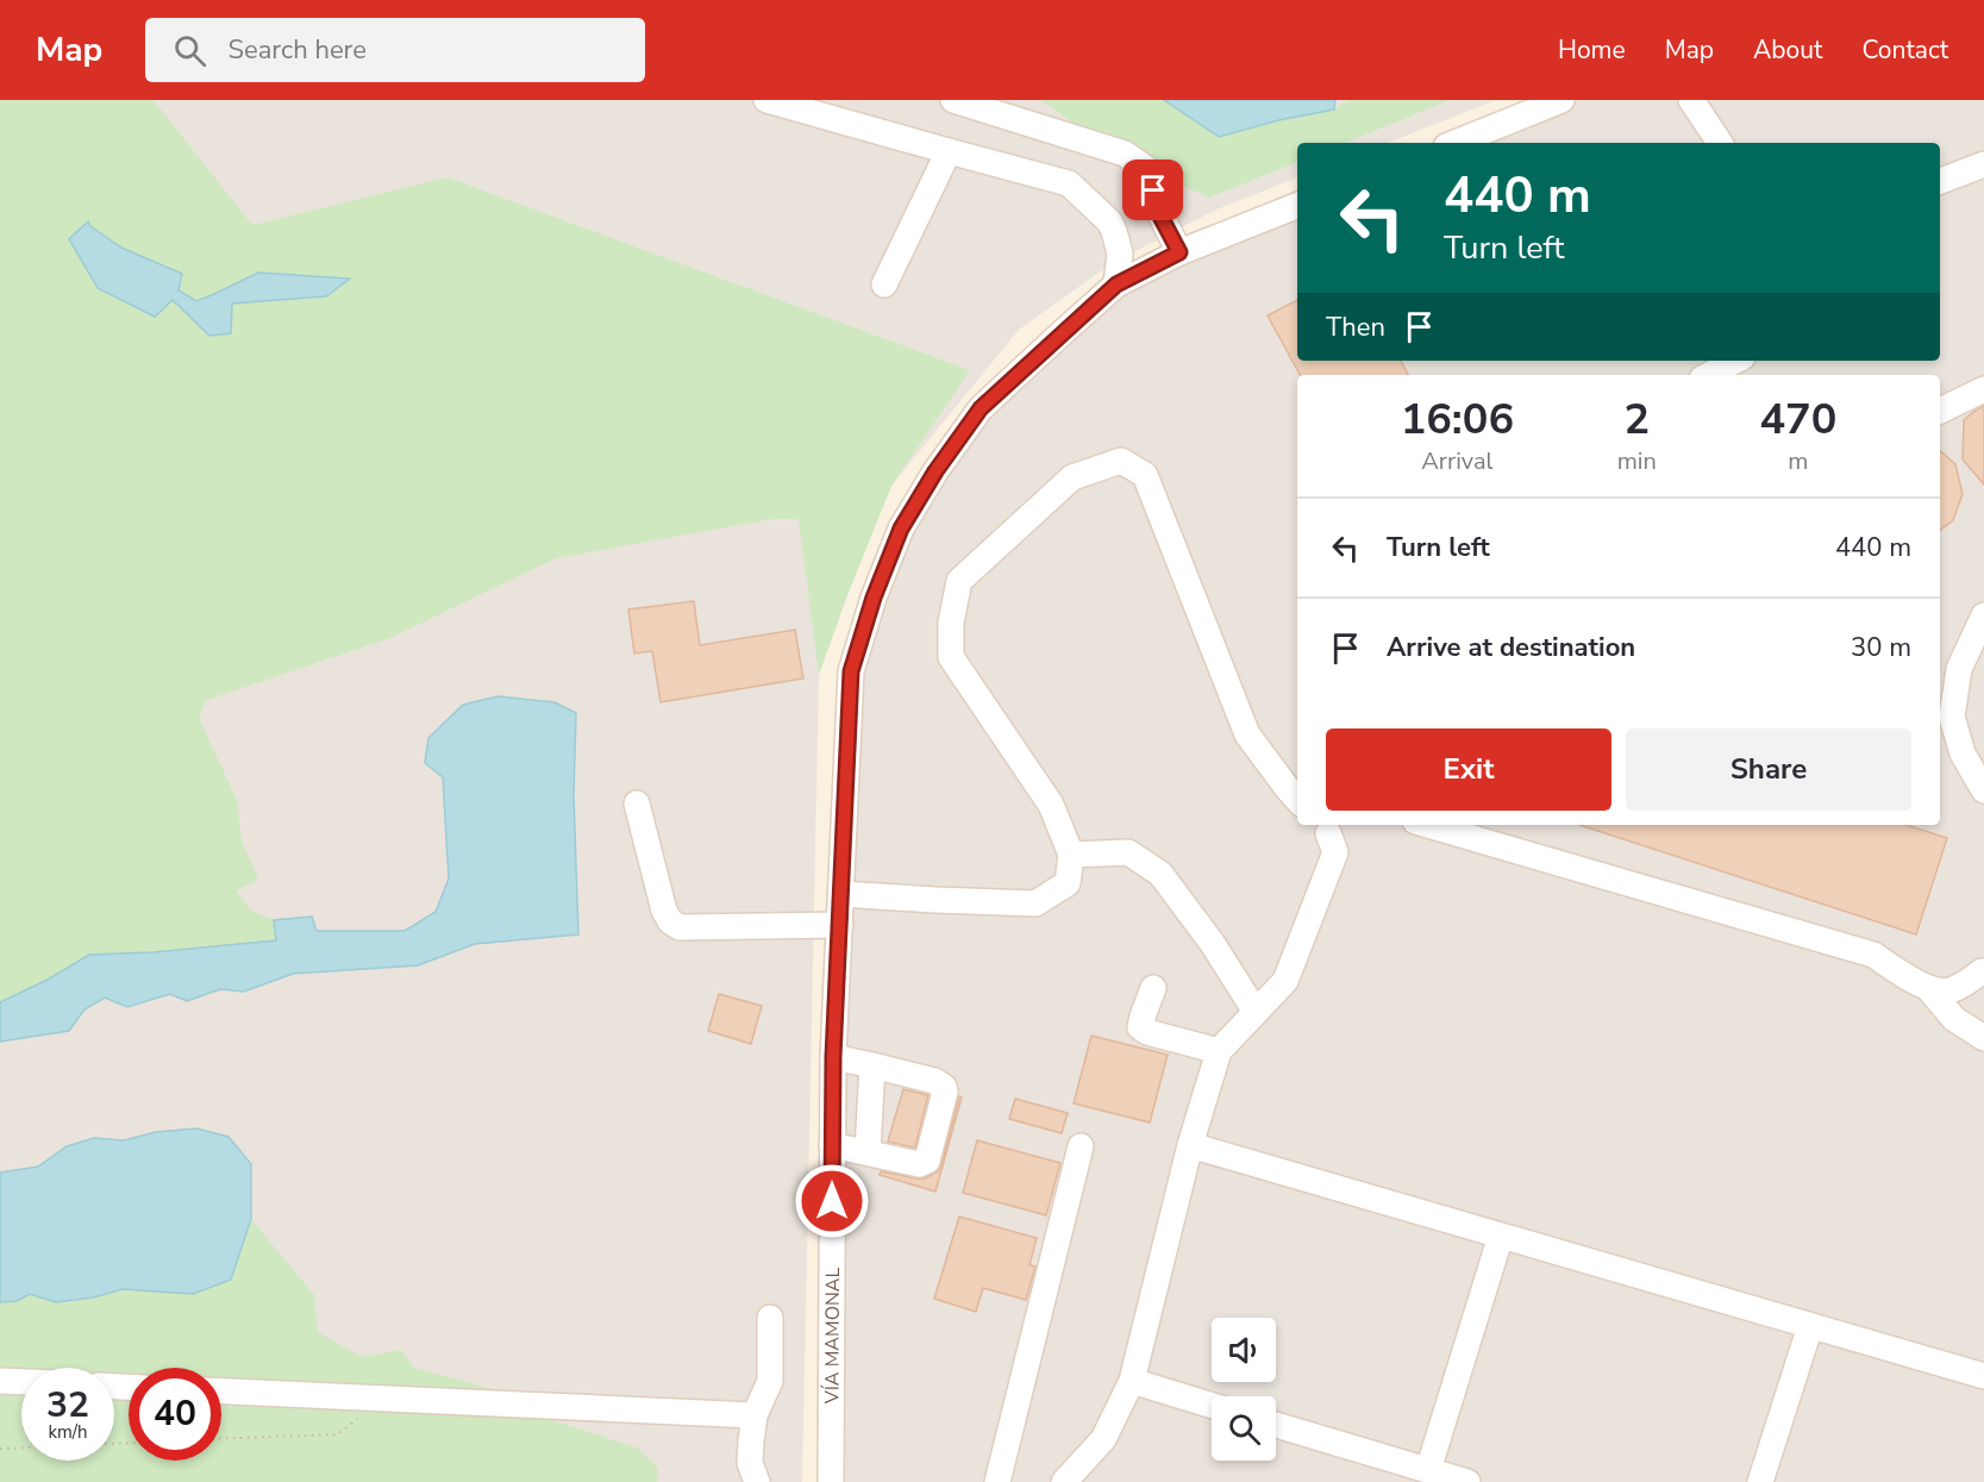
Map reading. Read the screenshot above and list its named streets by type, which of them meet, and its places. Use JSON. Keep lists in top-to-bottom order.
{
  "streets": {
    "street": ["VÍA MAMONAL"]
  },
  "page": {
    "header": "Map",
    "search": "Search here",
    "nav": [
      "Home",
      "Map",
      "About",
      "Contact"
    ],
    "turn": ["440 m", "Turn left"],
    "then": "Then",
    "eta": [
      "16:06",
      "Arrival",
      "2",
      "min",
      "470",
      "m"
    ],
    "list": [
      {
        "name": "Turn left",
        "value": "440 m"
      },
      {
        "name": "Arrive at destination",
        "value": "30 m"
      }
    ],
    "buttons": ["Exit", "Share"],
    "speed": "32 km/h",
    "limit": "40"
  }
}
